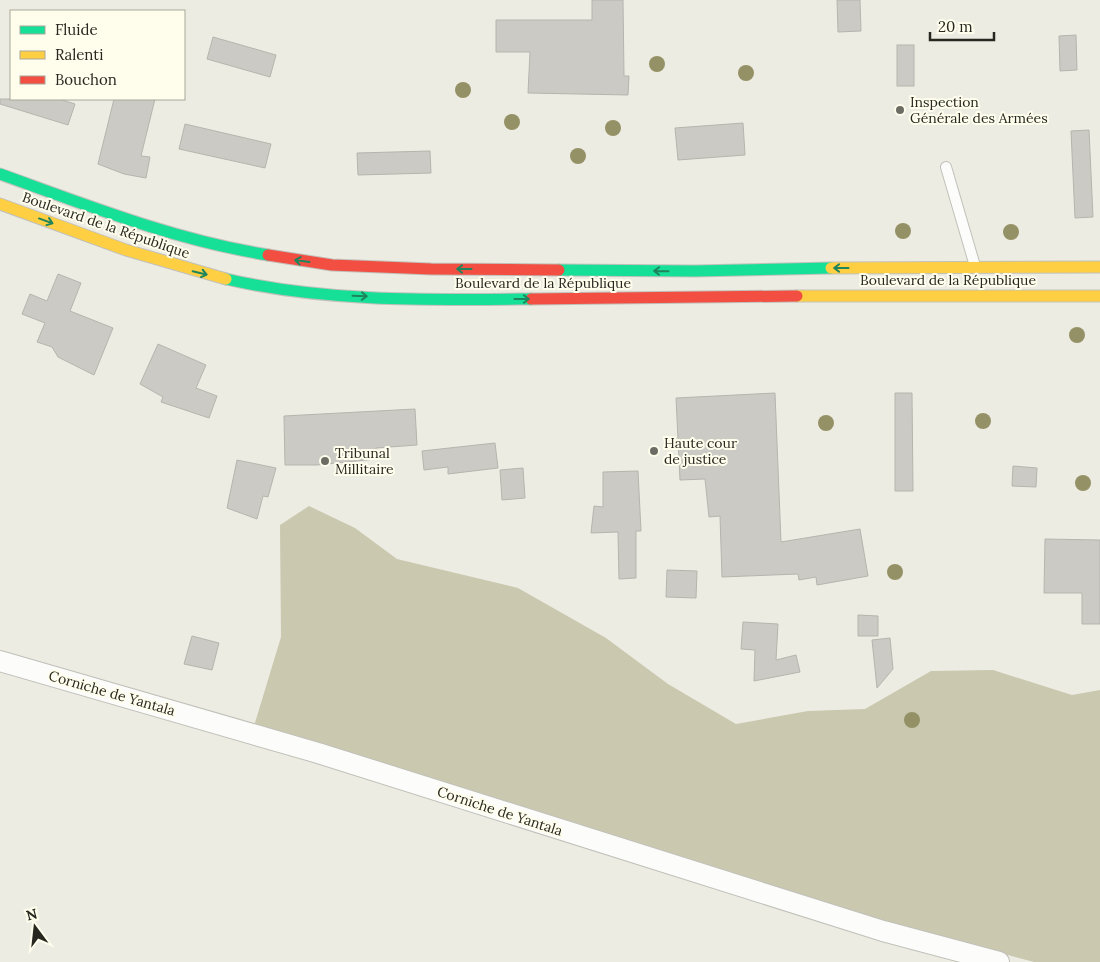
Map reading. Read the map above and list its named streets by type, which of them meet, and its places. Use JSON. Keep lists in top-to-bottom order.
{
  "streets": {
    "main road": ["Boulevard de la République"],
    "street": ["Corniche de Yantala"]
  },
  "places": ["Inspection Générale des Armées", "Haute cour de justice", "Tribunal Millitaire"],
  "legend": ["Fluide", "Ralenti", "Bouchon"],
  "scale_bar": "20 m",
  "north": "top"
}
